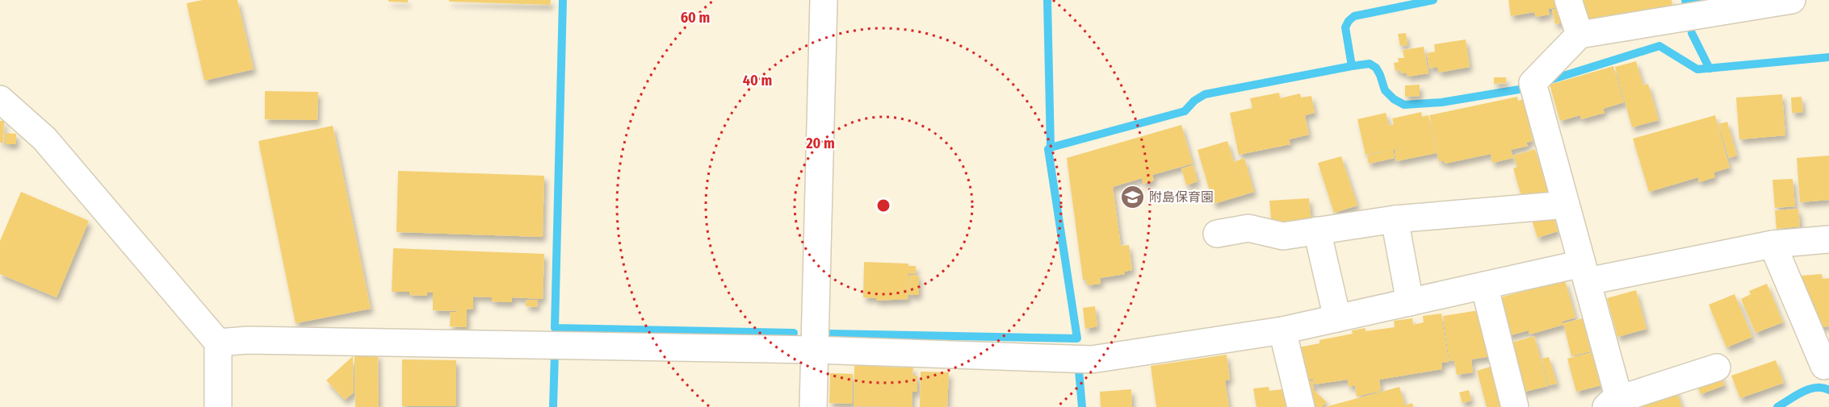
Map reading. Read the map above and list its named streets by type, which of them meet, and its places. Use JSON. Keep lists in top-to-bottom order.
{
  "places": {
    "school or university": ["附島保育園"]
  },
  "rings": ["60 m", "40 m", "20 m"]
}
